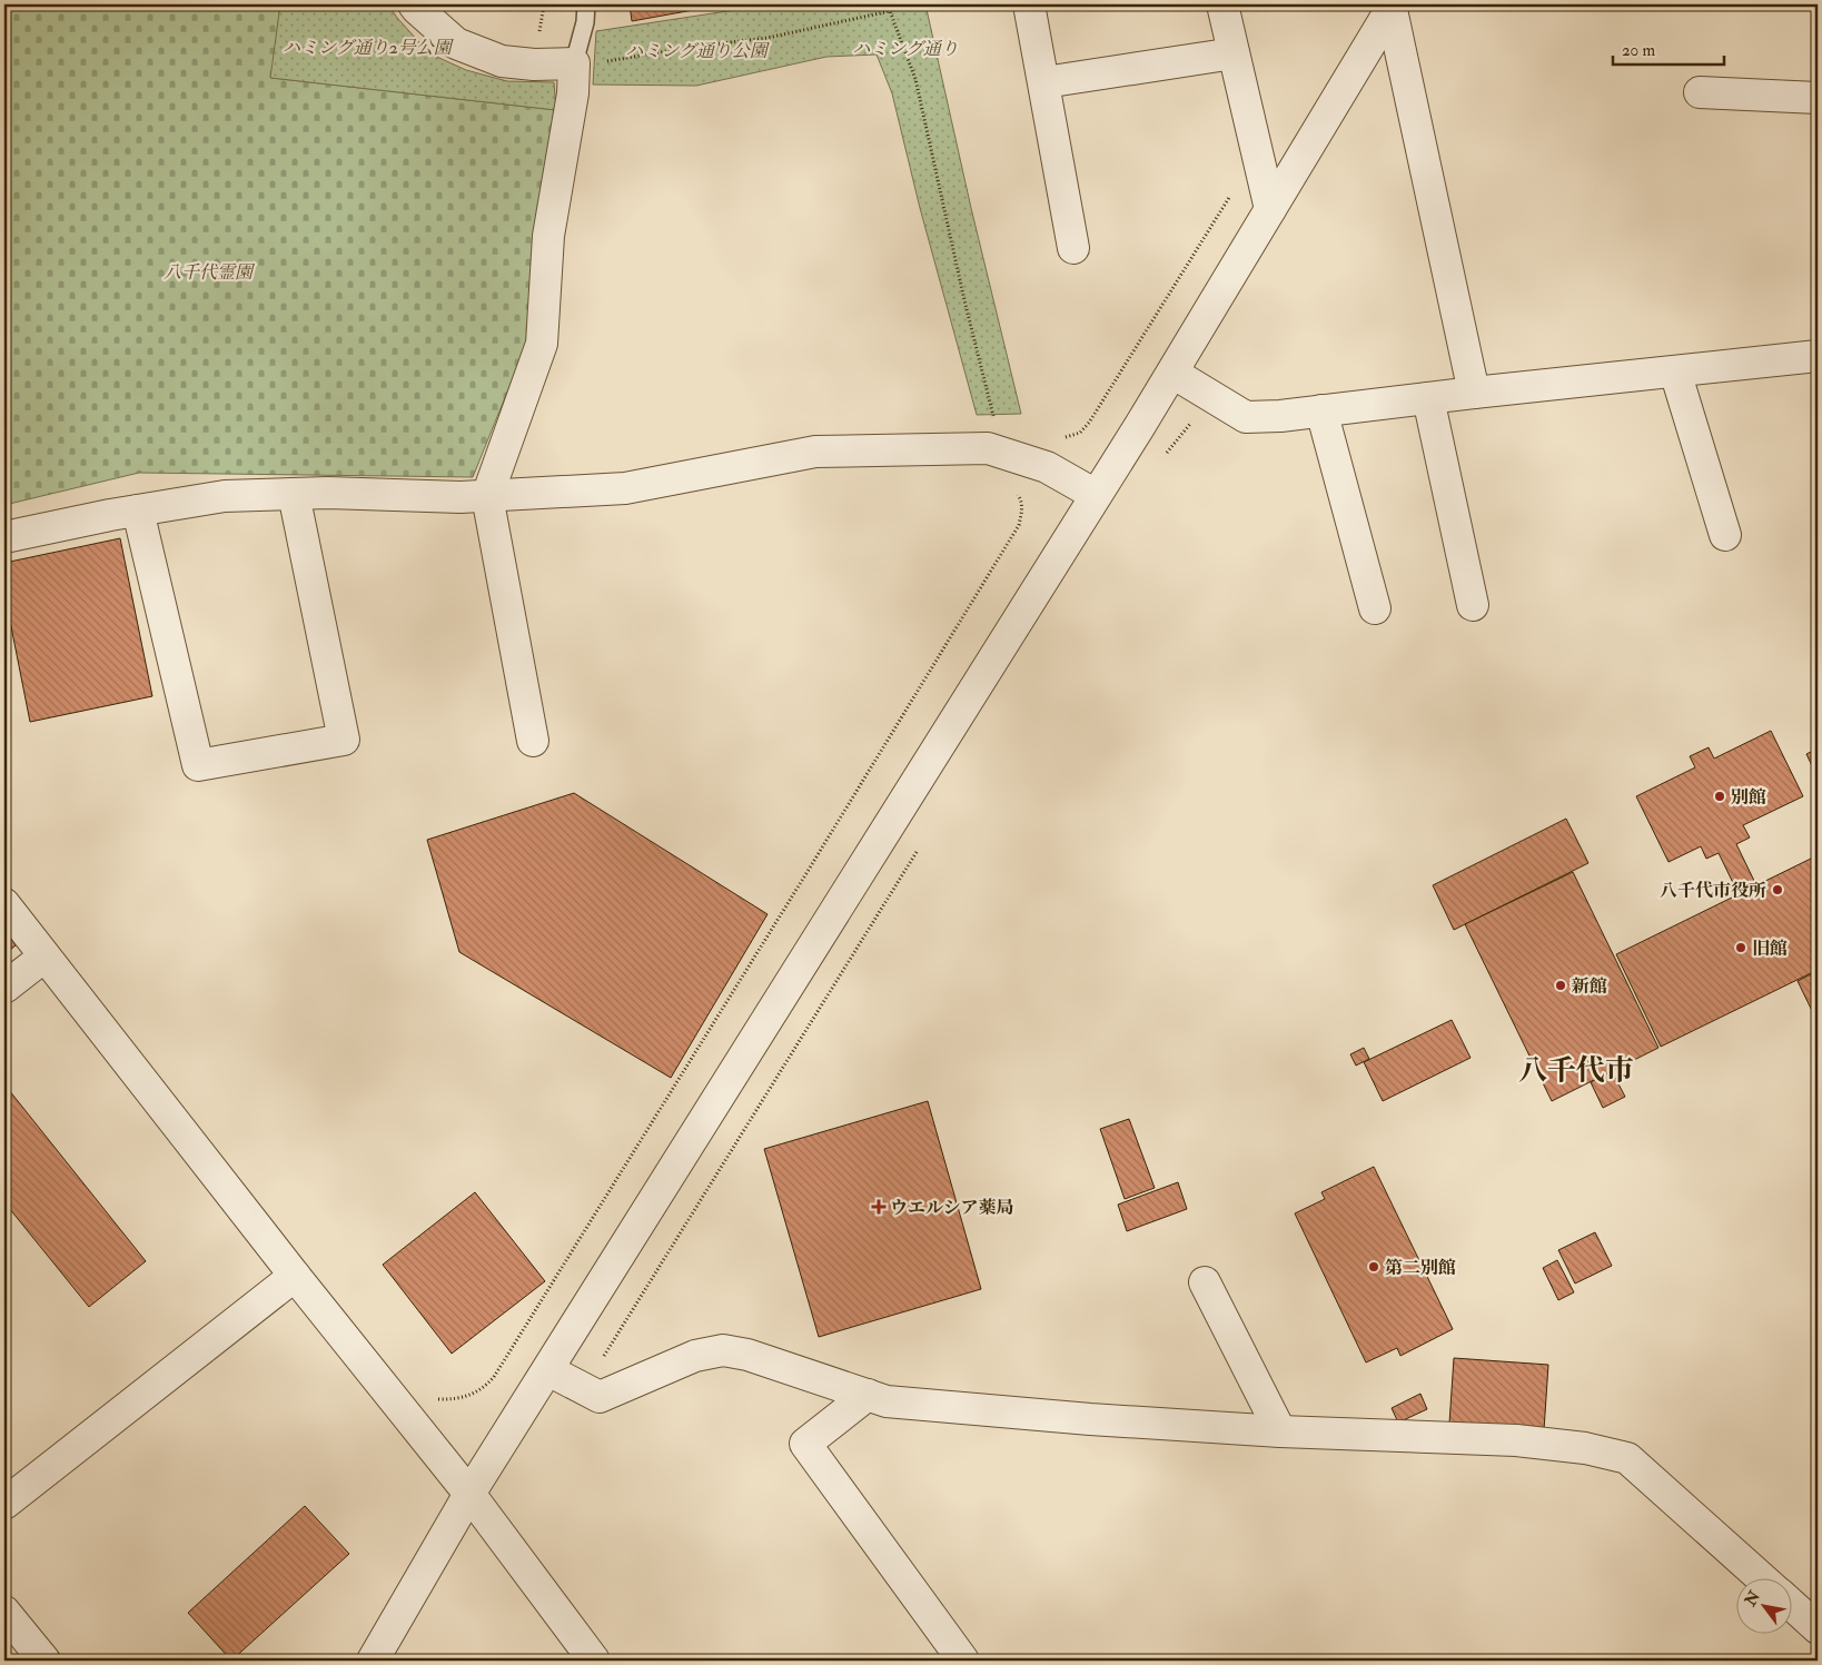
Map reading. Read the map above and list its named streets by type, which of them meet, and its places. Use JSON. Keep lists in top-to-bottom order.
{
  "districts": ["八千代市"],
  "parks": [
    "ハミング通り2号公園",
    "ハミング通り",
    "ハミング通り公園",
    "八千代霊園"
  ],
  "places": {
    "other": [
      "別館",
      "八千代市役所",
      "旧館",
      "新館",
      "第二別館"
    ],
    "health": ["ウエルシア薬局"]
  },
  "scale_bar": "20 m",
  "north": "top left"
}
